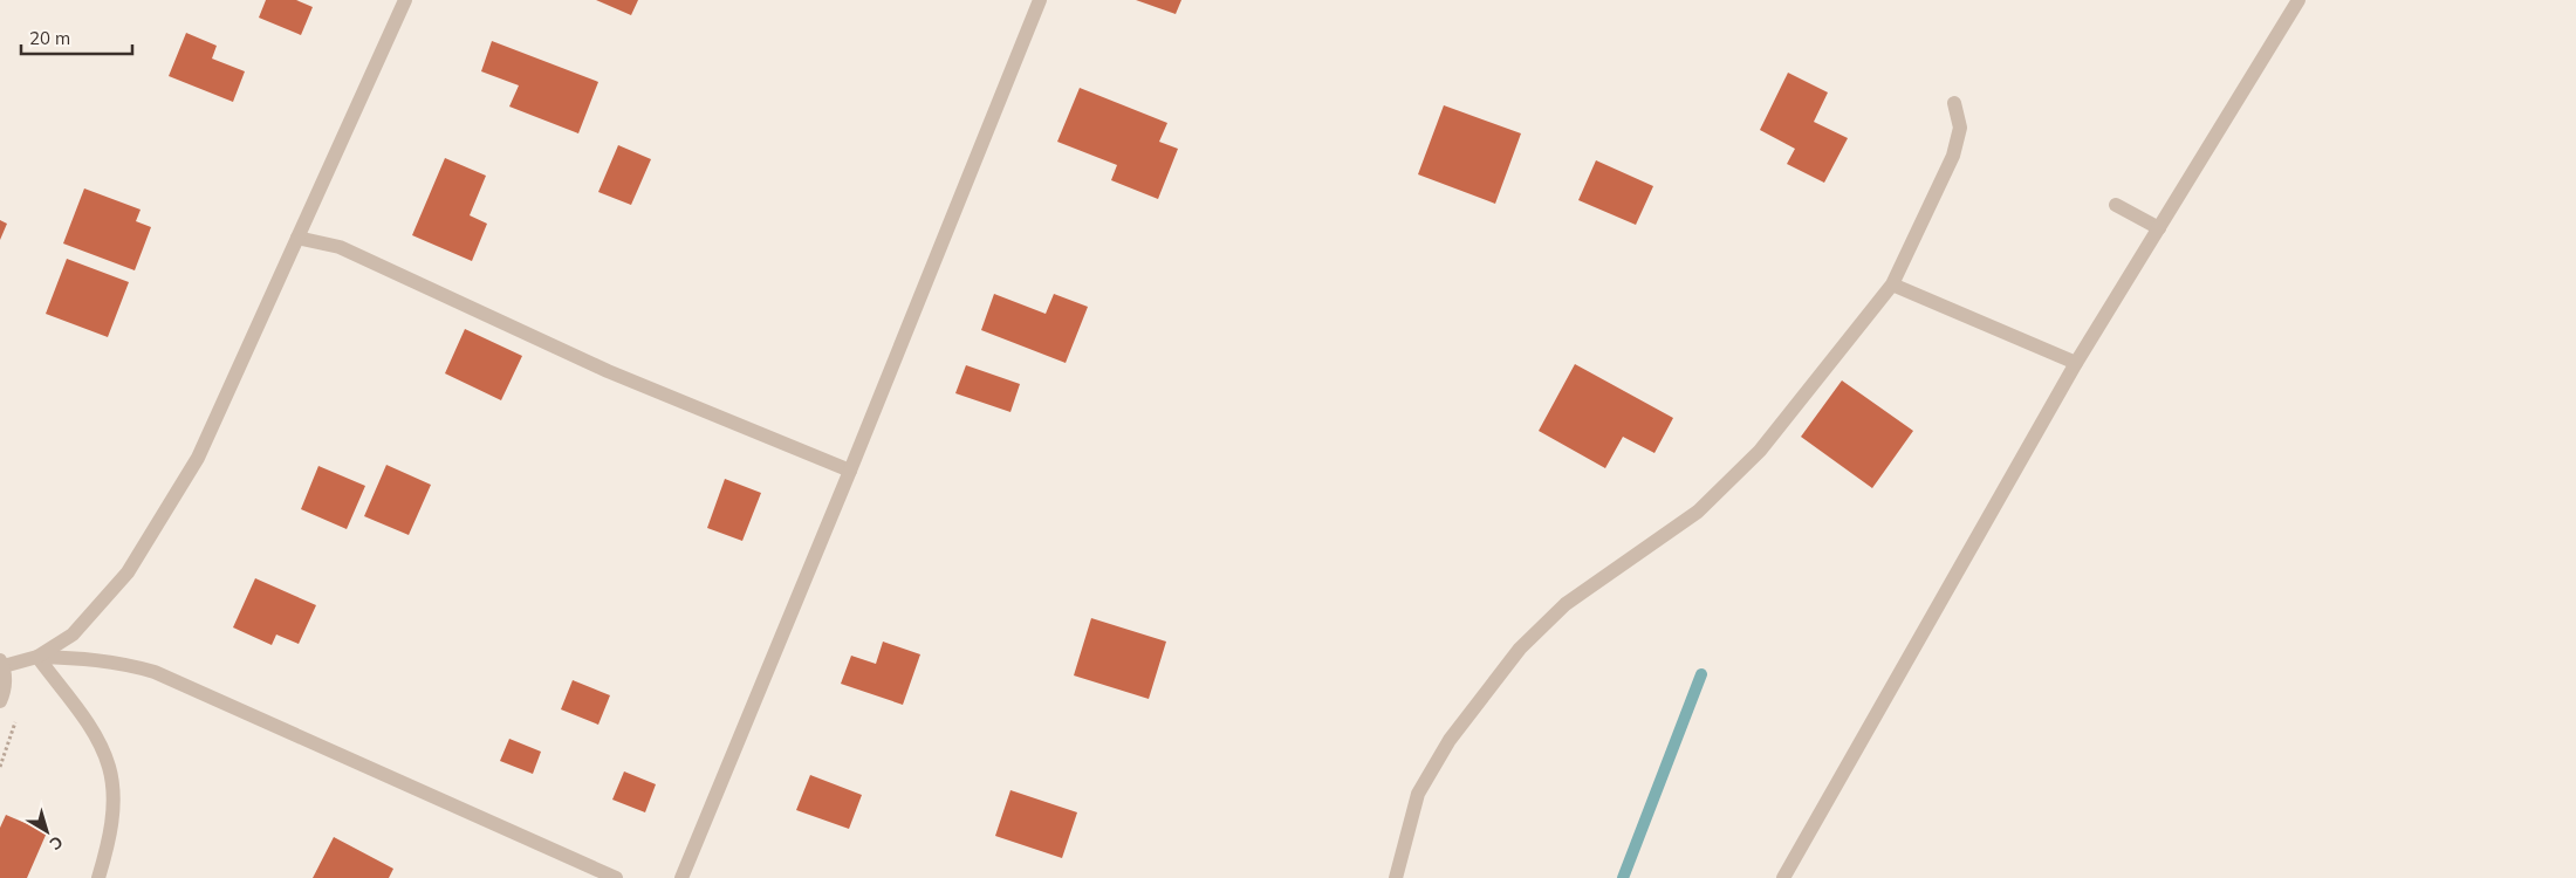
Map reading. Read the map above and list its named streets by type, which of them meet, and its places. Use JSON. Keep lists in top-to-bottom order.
{
  "scale_bar": "20 m",
  "north": "bottom right"
}
